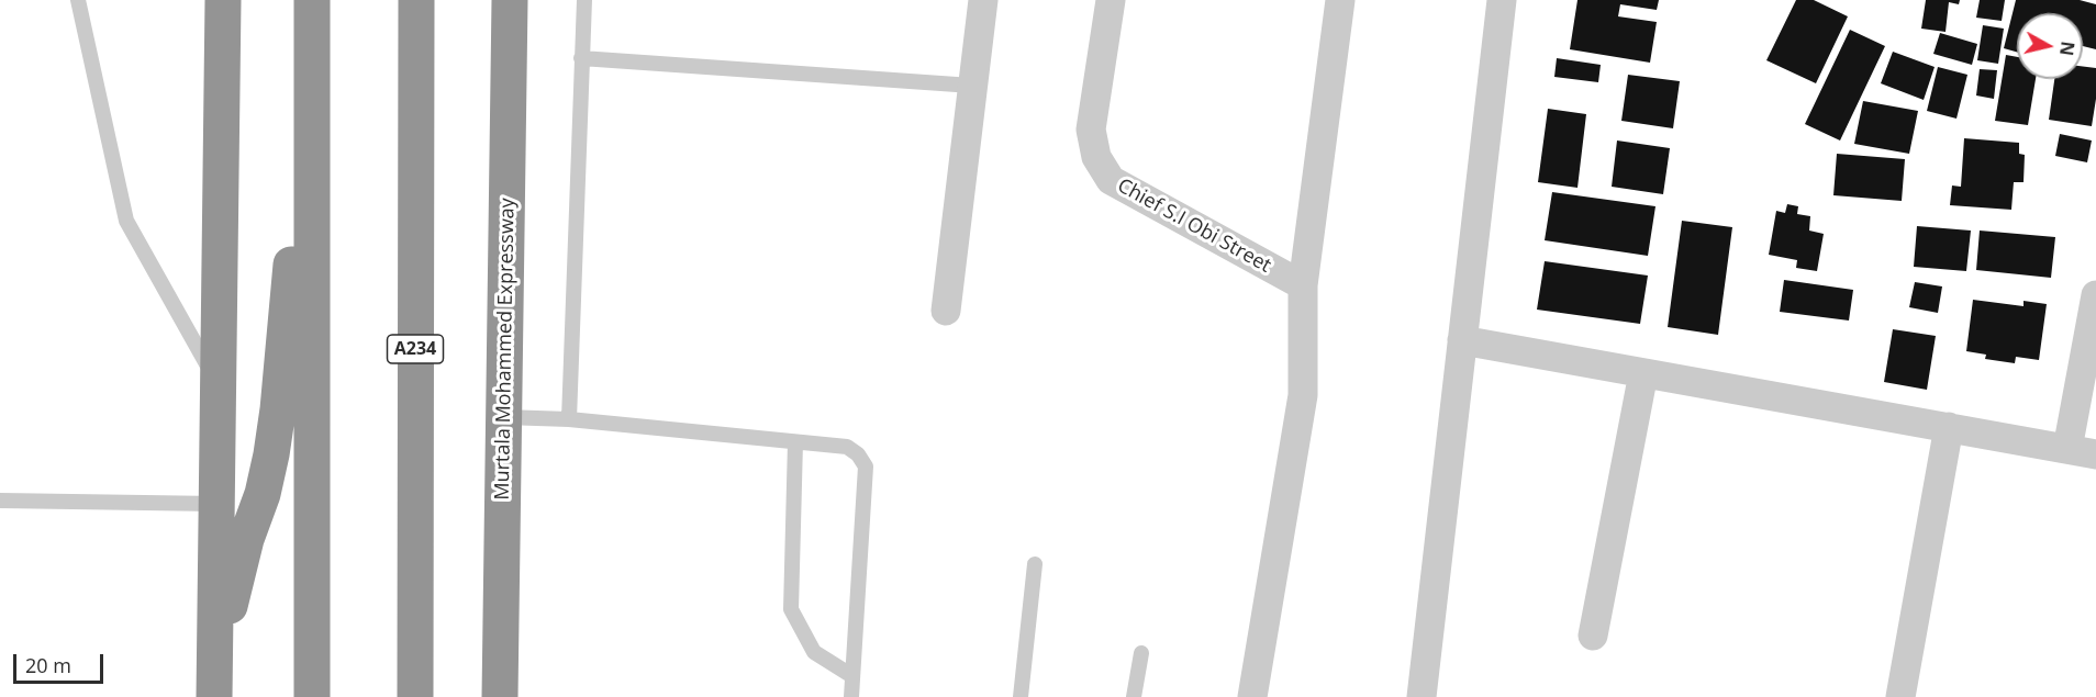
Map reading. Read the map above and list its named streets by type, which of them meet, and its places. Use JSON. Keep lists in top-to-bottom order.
{
  "streets": {
    "highway": ["A234", "Murtala Mohammed Expressway"],
    "street": ["Chief S.I Obi Street"]
  },
  "scale_bar": "20 m",
  "north": "right"
}
